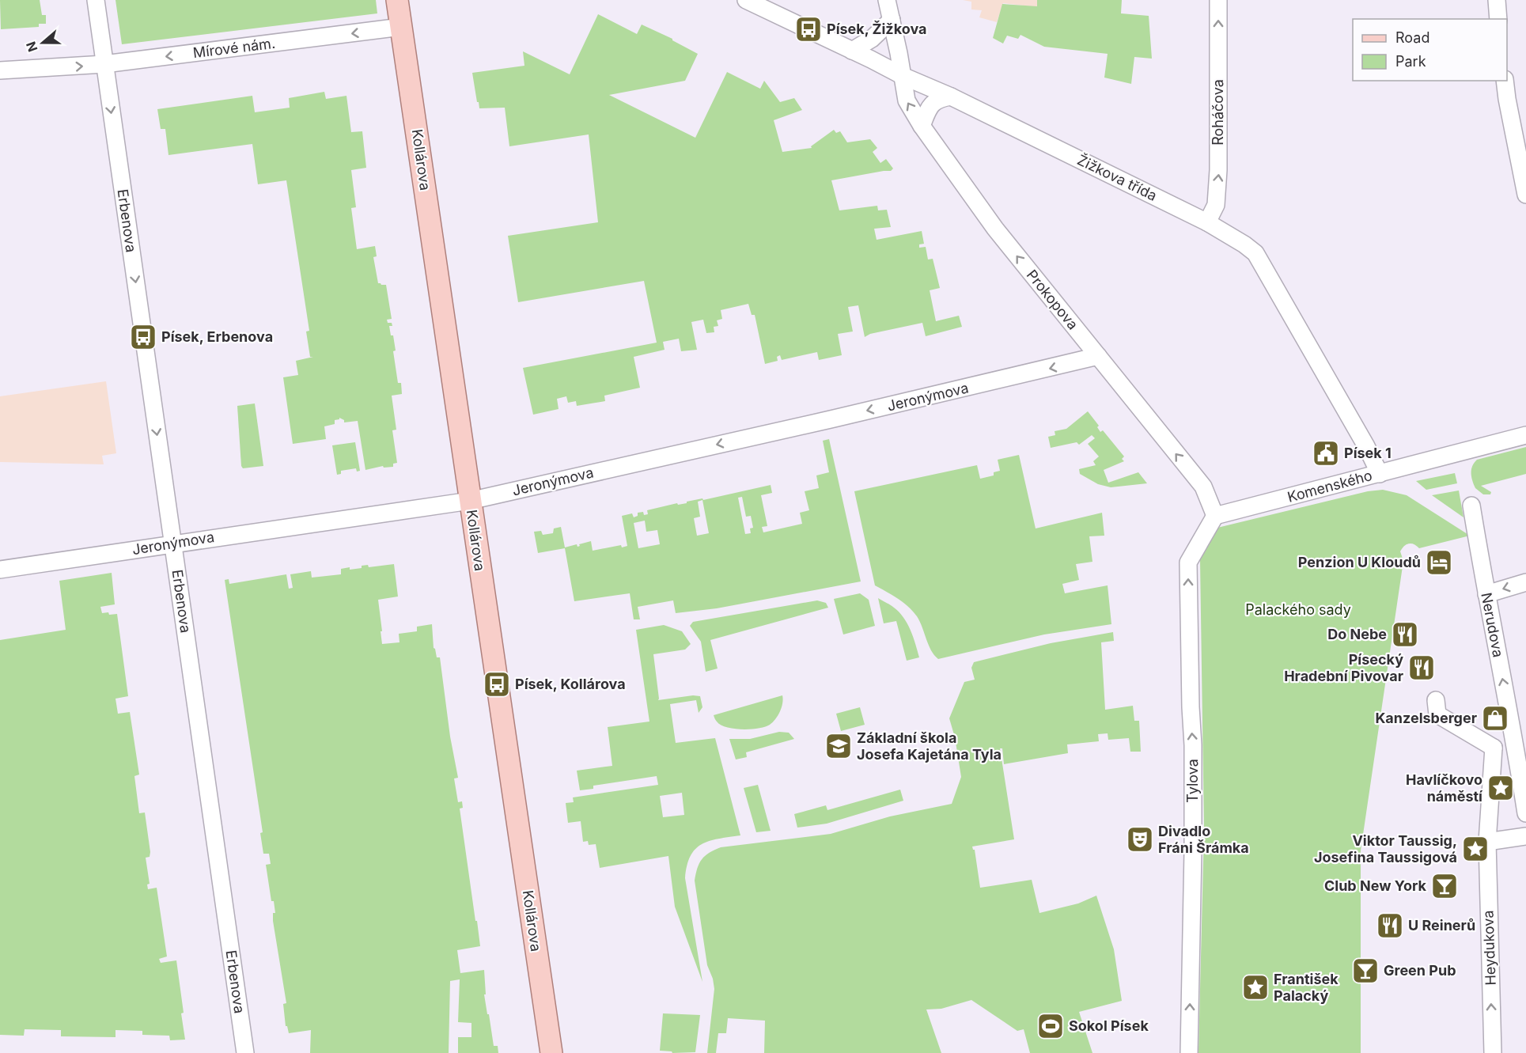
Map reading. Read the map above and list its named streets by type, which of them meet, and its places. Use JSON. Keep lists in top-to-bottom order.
{
  "streets": {
    "main road": ["Kollárova"],
    "street": [
      "Mírové nám.",
      "Roháčova",
      "Žižkova třída",
      "Erbenova",
      "Prokopova",
      "Jeronýmova",
      "Komenského",
      "Nerudova",
      "Tylova",
      "Heydukova"
    ]
  },
  "crossings": [
    ["Mírové nám.", "Kollárova"],
    ["Mírové nám.", "Erbenova"],
    ["Roháčova", "Žižkova třída"],
    ["Kollárova", "Jeronýmova"],
    ["Žižkova třída", "Prokopova"],
    ["Žižkova třída", "Komenského"],
    ["Erbenova", "Jeronýmova"],
    ["Prokopova", "Jeronýmova"],
    ["Prokopova", "Komenského"],
    ["Prokopova", "Tylova"],
    ["Komenského", "Tylova"]
  ],
  "one_way": [
    "Roháčova",
    "Erbenova",
    "Prokopova",
    "Jeronýmova",
    "Nerudova",
    "Tylova",
    "Heydukova"
  ],
  "parks": ["Palackého sady"],
  "places": {
    "bus stop": ["Písek, Žižkova", "Písek, Erbenova", "Písek, Kollárova"],
    "public building": ["Písek 1"],
    "hotel": ["Penzion U Kloudů"],
    "restaurant": ["Do Nebe", "Písecký Hradební Pivovar", "U Reinerů"],
    "shop": ["Kanzelsberger"],
    "school or university": ["Základní škola Josefa Kajetána Tyla"],
    "place": ["Havlíčkovo náměstí", "Viktor Taussig, Josefina Taussigová", "František Palacký"],
    "theatre": ["Divadlo Fráni Šrámka"],
    "bar": ["Club New York", "Green Pub"],
    "sports": ["Sokol Písek"]
  },
  "legend": ["Road", "Park"],
  "north": "left"
}
